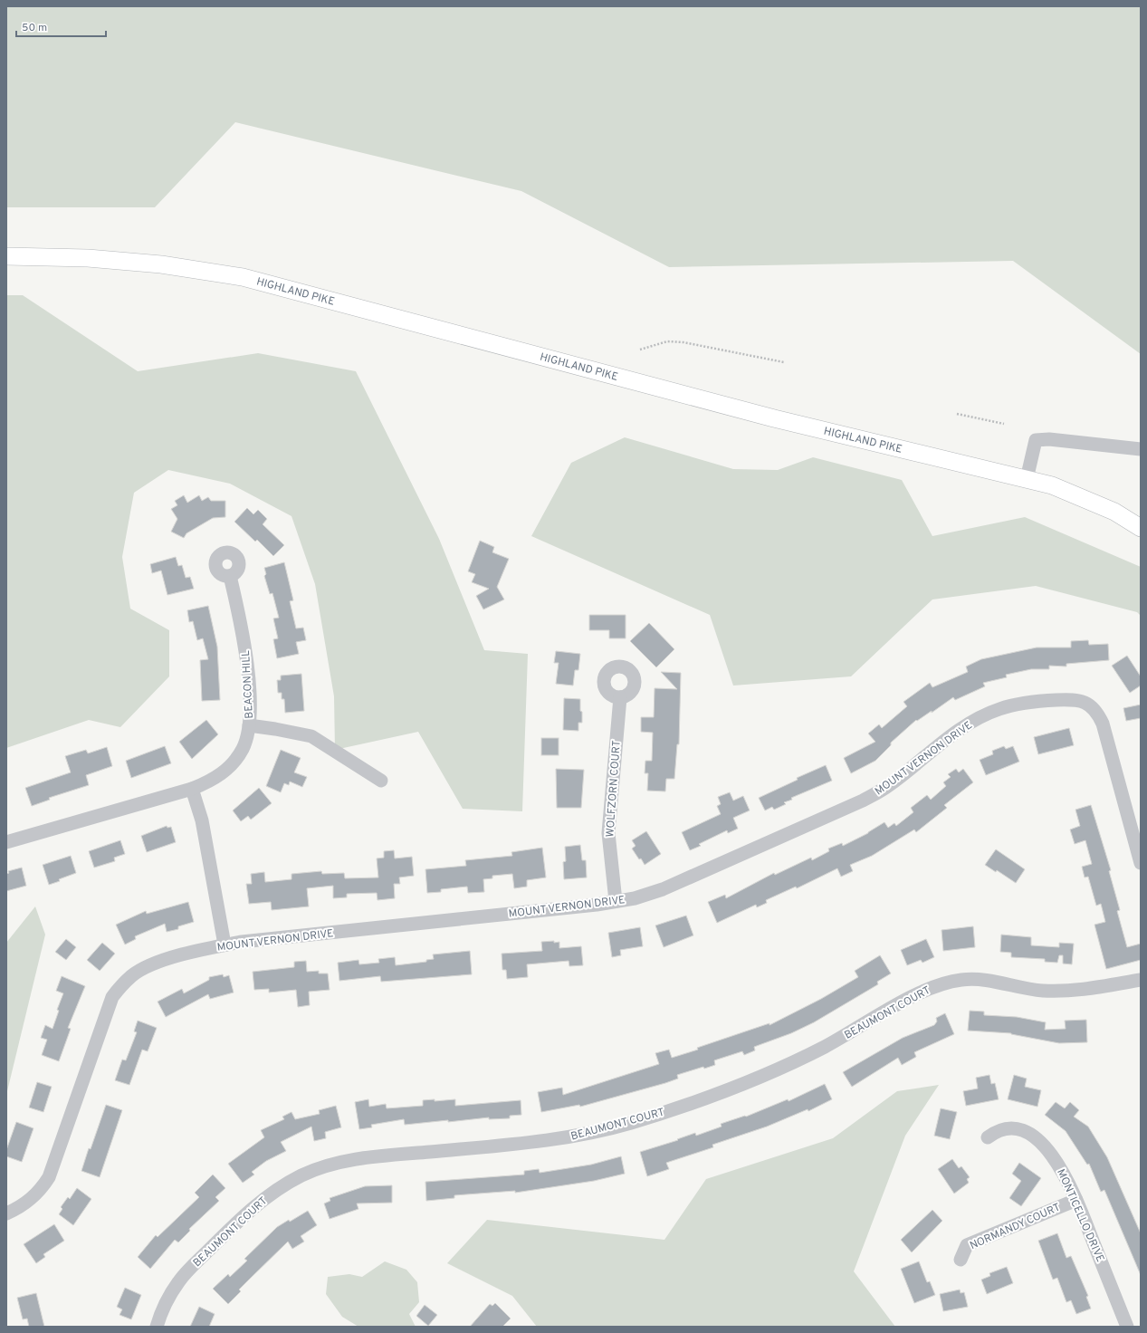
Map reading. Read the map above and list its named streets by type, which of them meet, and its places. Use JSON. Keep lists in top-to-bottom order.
{
  "streets": {
    "main road": ["HIGHLAND PIKE"],
    "street": [
      "BEACON HILL",
      "MOUNT VERNON DRIVE",
      "WOLFZORN COURT",
      "BEAUMONT COURT",
      "MONTICELLO DRIVE",
      "NORMANDY COURT"
    ]
  },
  "crossings": [
    ["MOUNT VERNON DRIVE", "WOLFZORN COURT"],
    ["MONTICELLO DRIVE", "NORMANDY COURT"]
  ],
  "scale_bar": "50 m"
}
